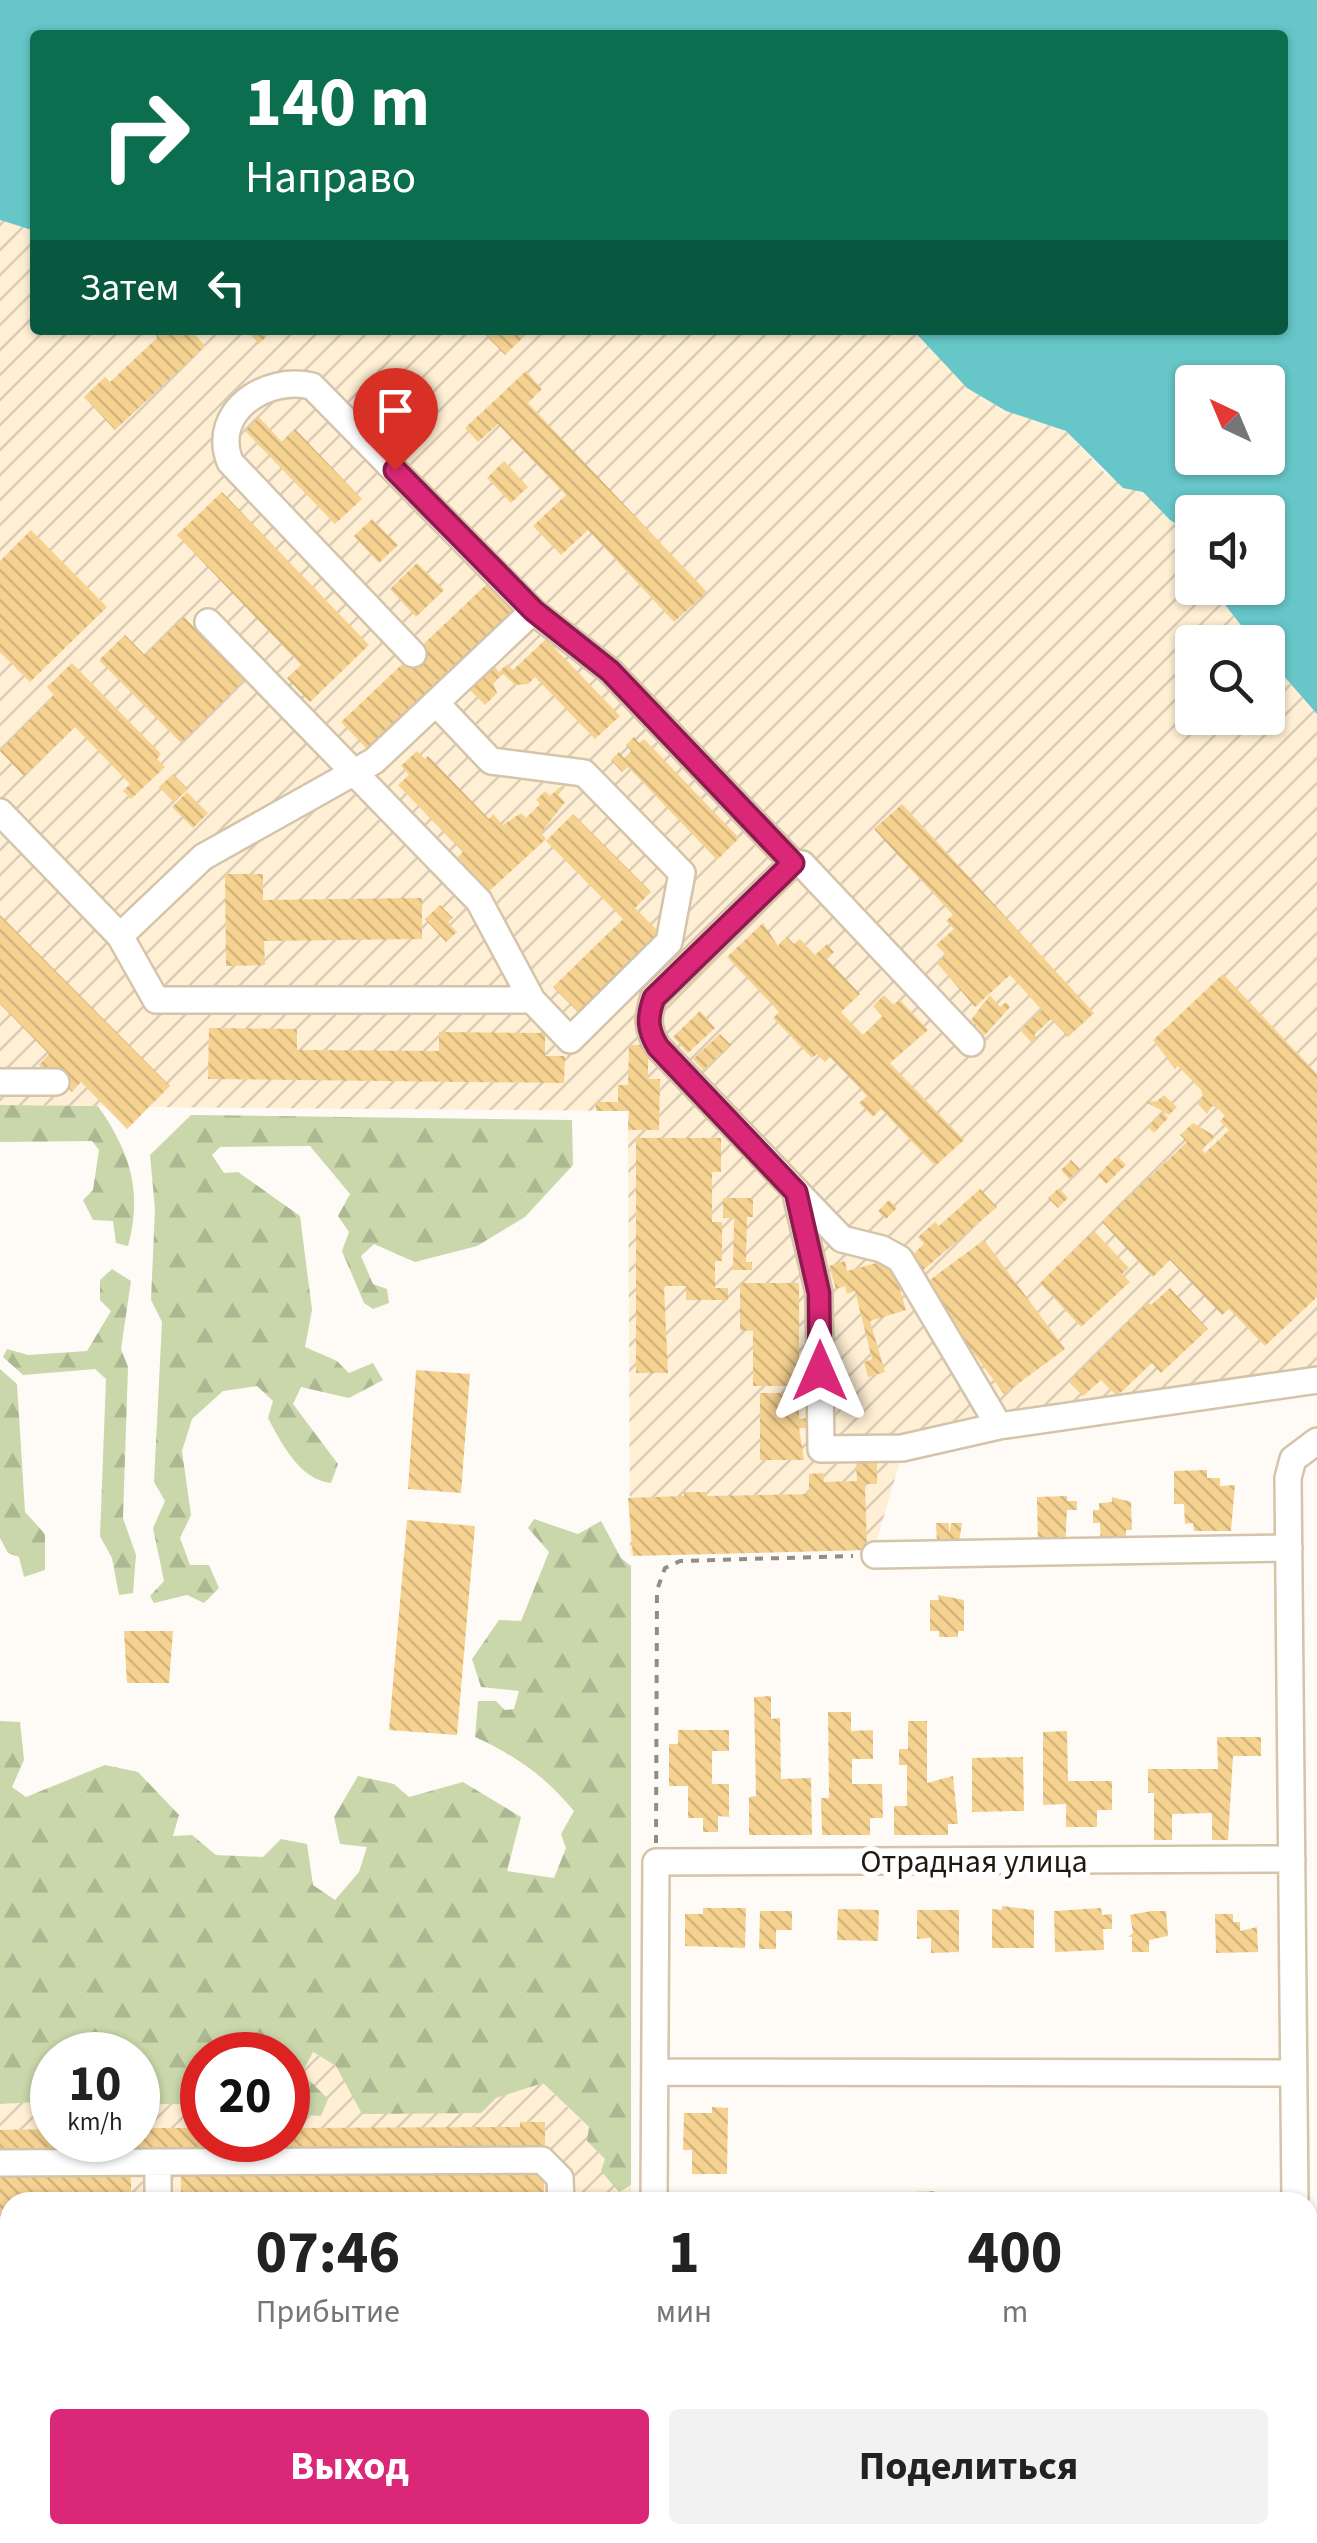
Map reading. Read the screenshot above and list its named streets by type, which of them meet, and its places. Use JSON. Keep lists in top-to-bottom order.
{
  "streets": {
    "street": ["Отрадная улица"]
  },
  "north": "top left",
  "page": {
    "turn": ["140 m", "Направо"],
    "then": "Затем",
    "speed": "10 km/h",
    "limit": "20",
    "eta": [
      "07:46",
      "Прибытие",
      "1",
      "мин",
      "400",
      "m"
    ],
    "buttons": ["Выход", "Поделиться"]
  }
}
